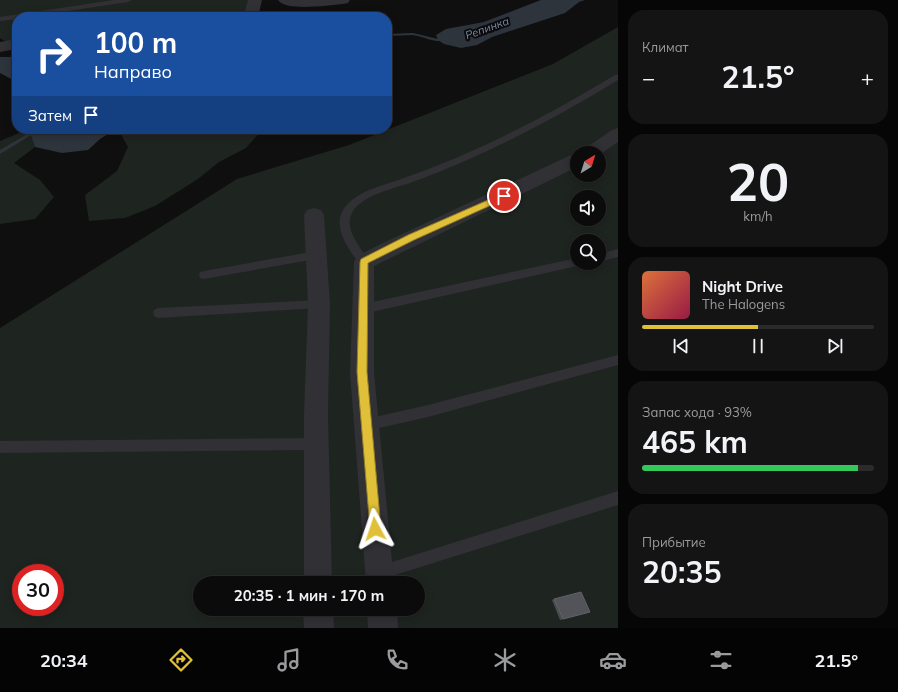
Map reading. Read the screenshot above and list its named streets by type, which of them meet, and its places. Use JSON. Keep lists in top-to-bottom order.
{
  "water": ["Репинка"],
  "north": "top right",
  "page": {
    "tile": [
      "Климат",
      ["20", "km/h"],
      ["Запас хода · 93%", "465 km"],
      ["Прибытие", "20:35"]
    ],
    "turn": ["100 m", "Направо"],
    "heat": ["−", "21.5°", "+"],
    "then": "Затем",
    "song": ["Night Drive", "The Halogens"],
    "limit": "30",
    "trip": "20:35 · 1 мин · 170 m",
    "tabs": ["20:34", "21.5°"]
  }
}
